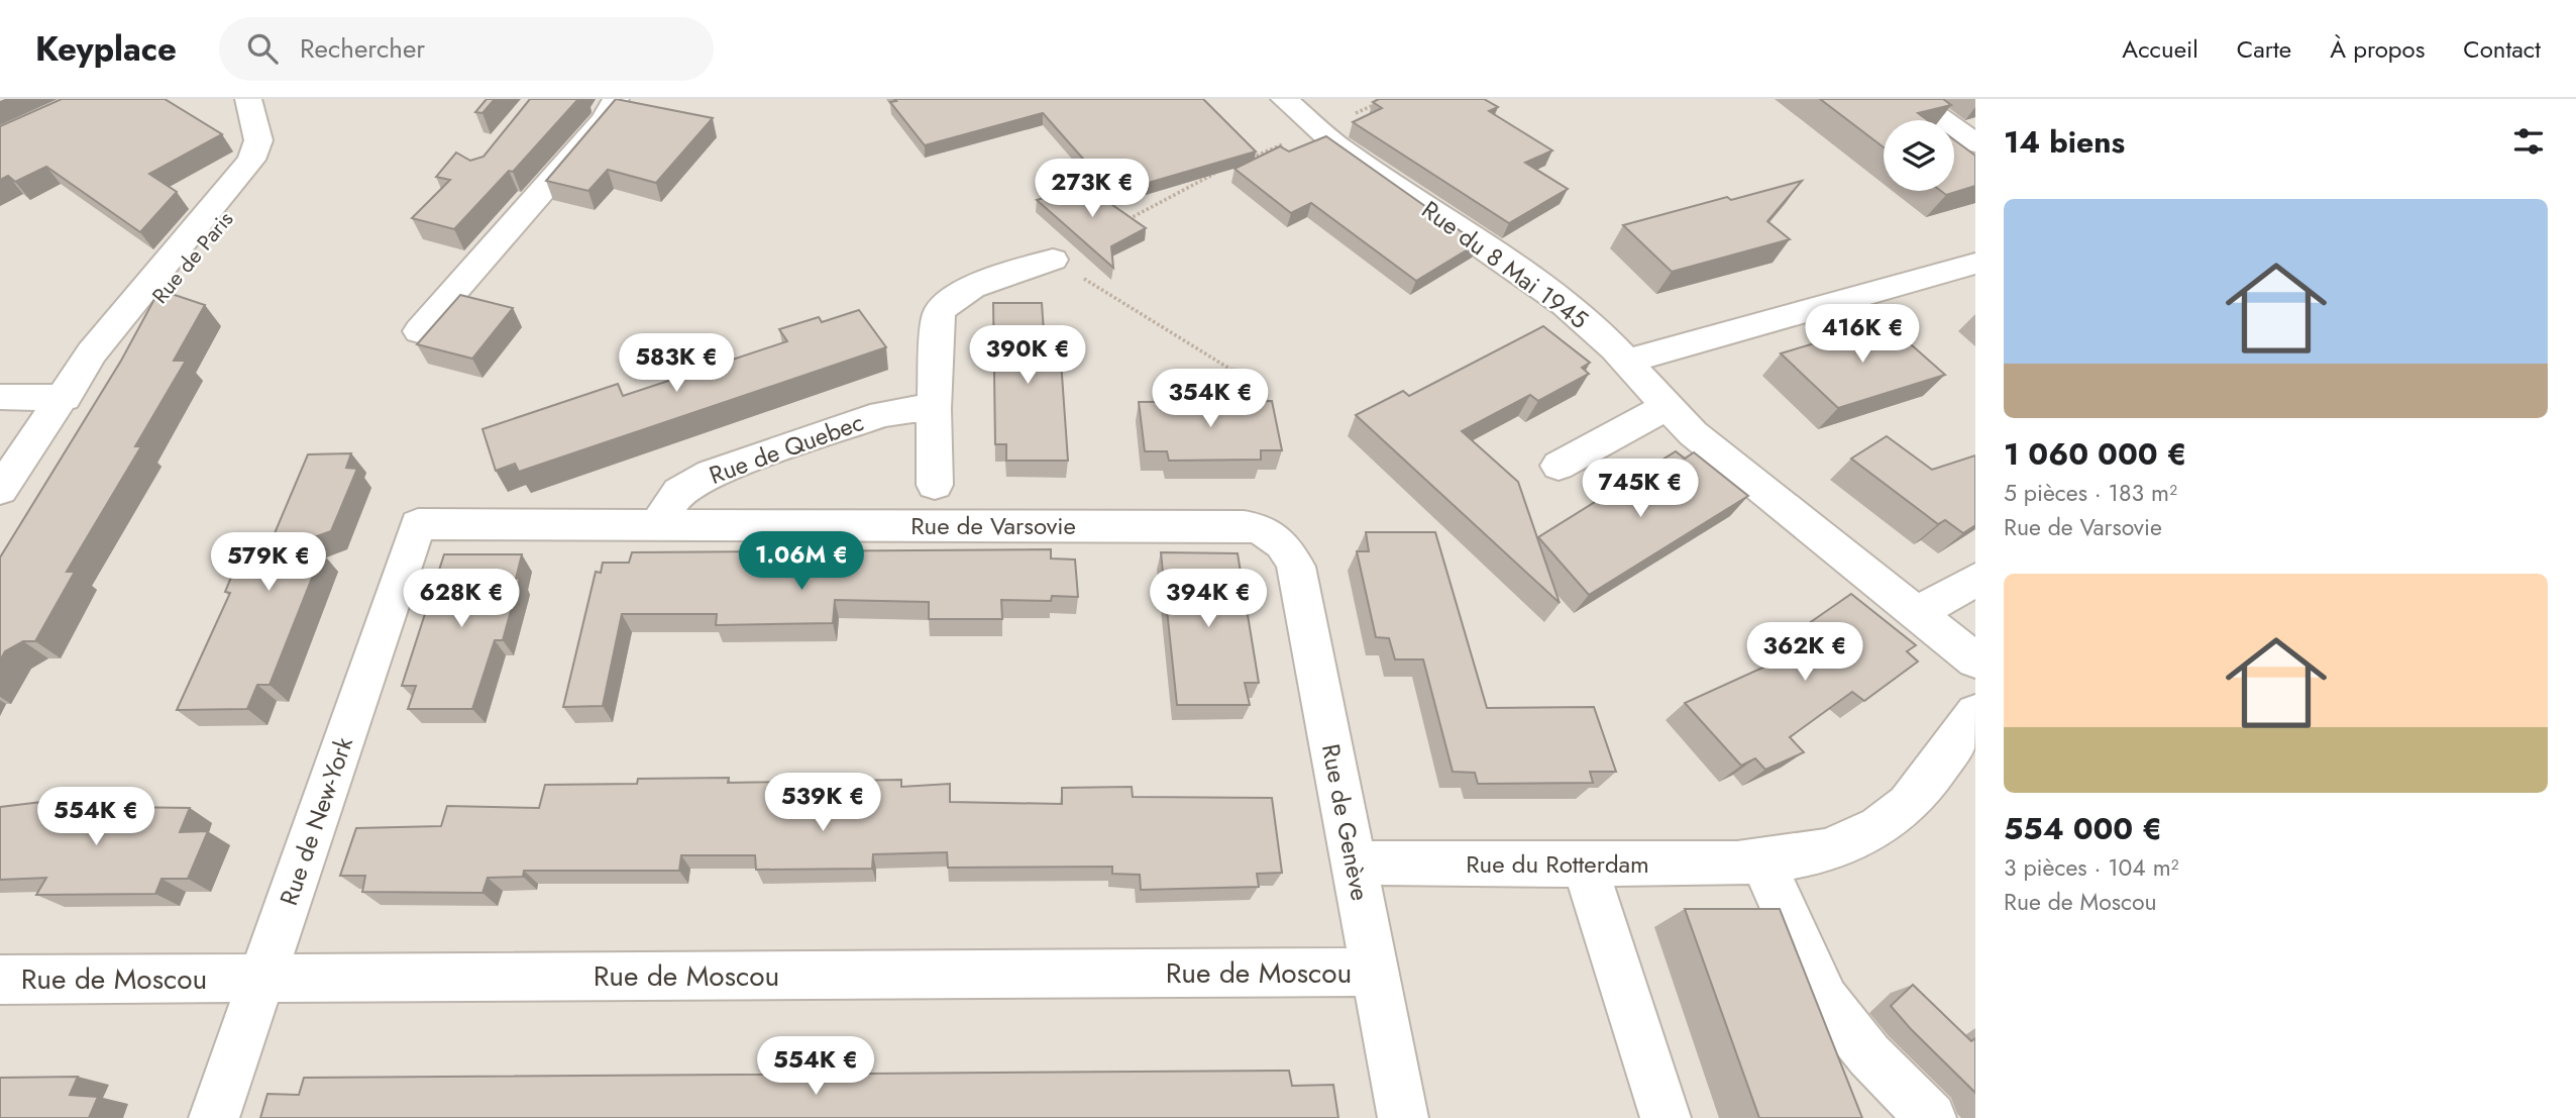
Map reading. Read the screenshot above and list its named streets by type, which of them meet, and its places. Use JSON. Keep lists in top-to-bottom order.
{
  "streets": {
    "street": [
      "Rue de Paris",
      "Rue du 8 Mai 1945",
      "Rue de Quebec",
      "Rue de Varsovie",
      "Rue de New-York",
      "Rue de Genève",
      "Rue du Rotterdam",
      "Rue de Moscou"
    ]
  },
  "crossings": [
    ["Rue de Quebec", "Rue de Varsovie"],
    ["Rue de Varsovie", "Rue de New-York"],
    ["Rue de Varsovie", "Rue de Genève"],
    ["Rue de New-York", "Rue de Moscou"],
    ["Rue de Genève", "Rue du Rotterdam"],
    ["Rue de Genève", "Rue de Moscou"]
  ],
  "page": {
    "header": "Keyplace",
    "search": "Rechercher",
    "nav": [
      "Accueil",
      "Carte",
      "À propos",
      "Contact"
    ],
    "heading": "14 biens",
    "price": [
      "273K €",
      "416K €",
      "390K €",
      "583K €",
      "354K €",
      "745K €",
      "1.06M €",
      "579K €",
      "628K €",
      "394K €",
      "362K €",
      "539K €",
      "554K €",
      "554K €"
    ],
    "list": [
      {
        "name": "1 060 000 €",
        "note": "5 pièces · 183 m² · Rue de Varsovie"
      },
      {
        "name": "554 000 €",
        "note": "3 pièces · 104 m² · Rue de Moscou"
      }
    ]
  }
}
